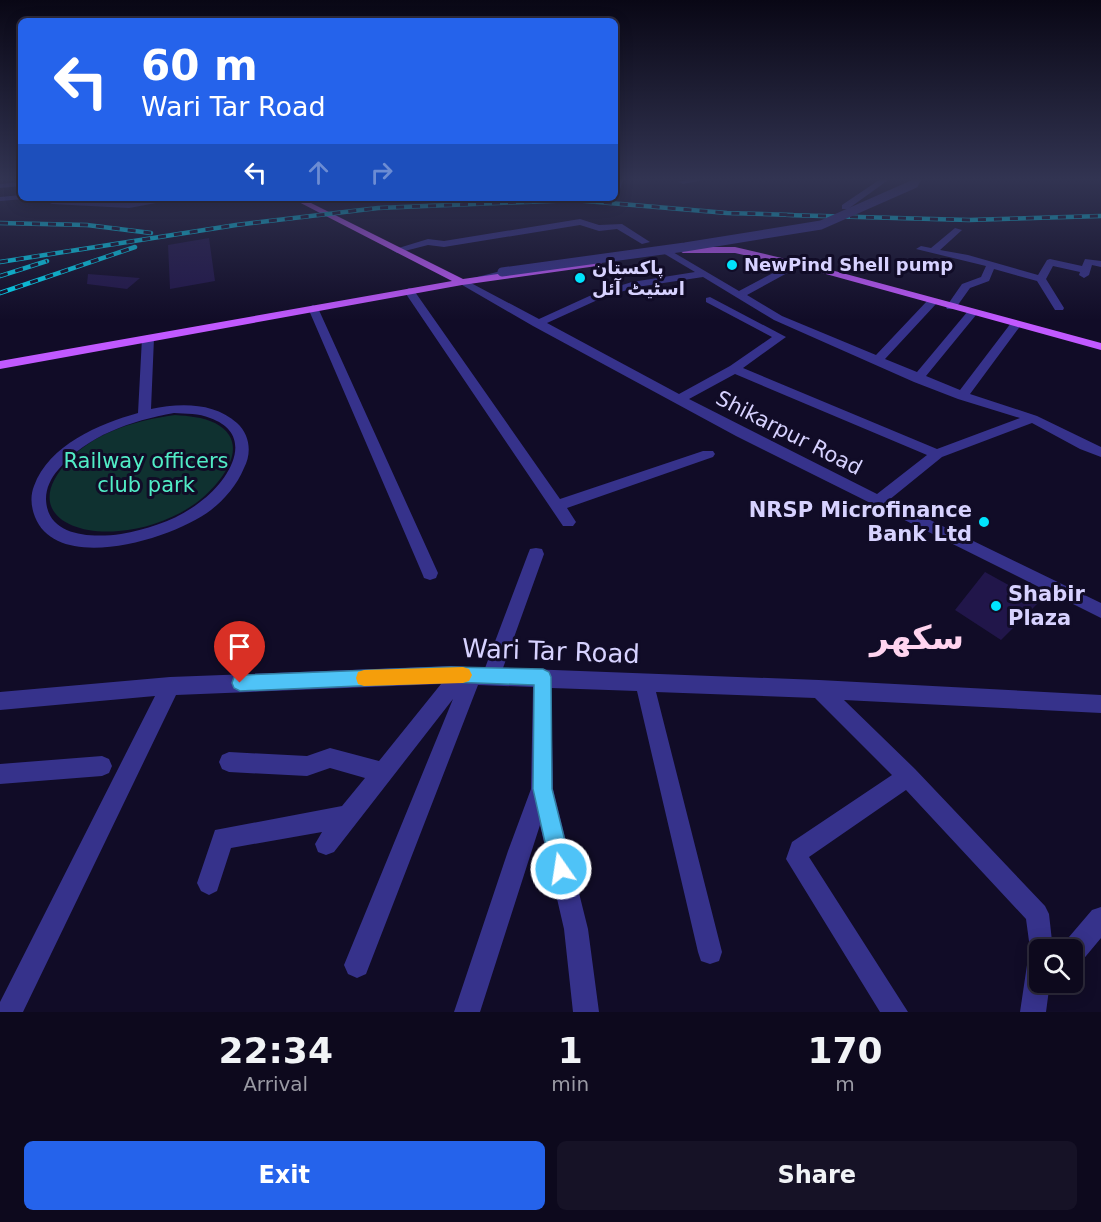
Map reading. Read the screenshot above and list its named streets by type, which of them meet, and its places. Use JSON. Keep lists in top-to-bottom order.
{
  "streets": {
    "street": ["Shikarpur Road", "Wari Tar Road"]
  },
  "districts": ["سکھر"],
  "parks": ["Railway officers club park"],
  "places": [
    "NewPind Shell pump",
    "پاکستان اسٹیٹ آئل",
    "NRSP Microfinance Bank Ltd",
    "Shabir Plaza"
  ],
  "page": {
    "turn": ["60 m", "Wari Tar Road"],
    "eta": [
      "22:34",
      "Arrival",
      "1",
      "min",
      "170",
      "m"
    ],
    "buttons": ["Exit", "Share"]
  }
}
